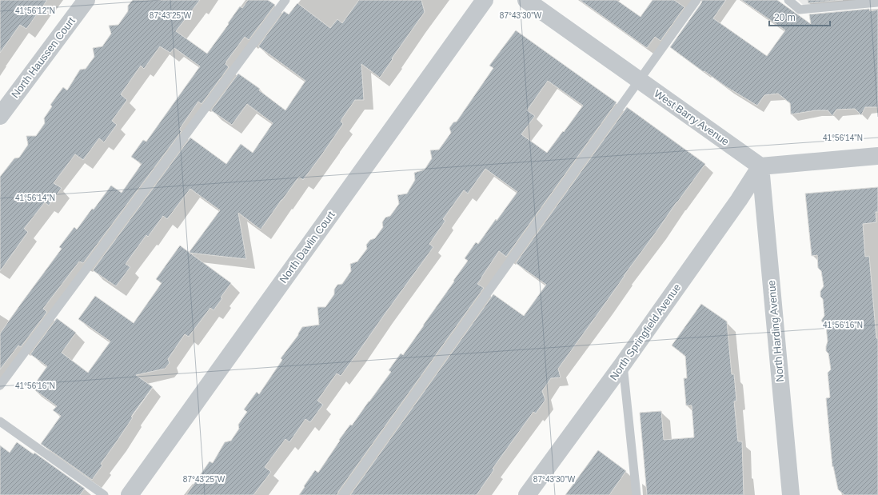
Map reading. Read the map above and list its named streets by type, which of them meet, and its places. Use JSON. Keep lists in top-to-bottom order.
{
  "streets": {
    "street": [
      "North Haussen Court",
      "West Barry Avenue",
      "North Davlin Court",
      "North Harding Avenue",
      "North Springfield Avenue"
    ]
  },
  "crossings": [
    ["West Barry Avenue", "North Harding Avenue"],
    ["West Barry Avenue", "North Springfield Avenue"],
    ["North Harding Avenue", "North Springfield Avenue"]
  ],
  "scale_bar": "20 m",
  "coordinates": [
    "41°56'12\"N",
    "87°43'25\"W",
    "87°43'30\"W",
    "41°56'14\"N",
    "41°56'16\"N"
  ]
}
